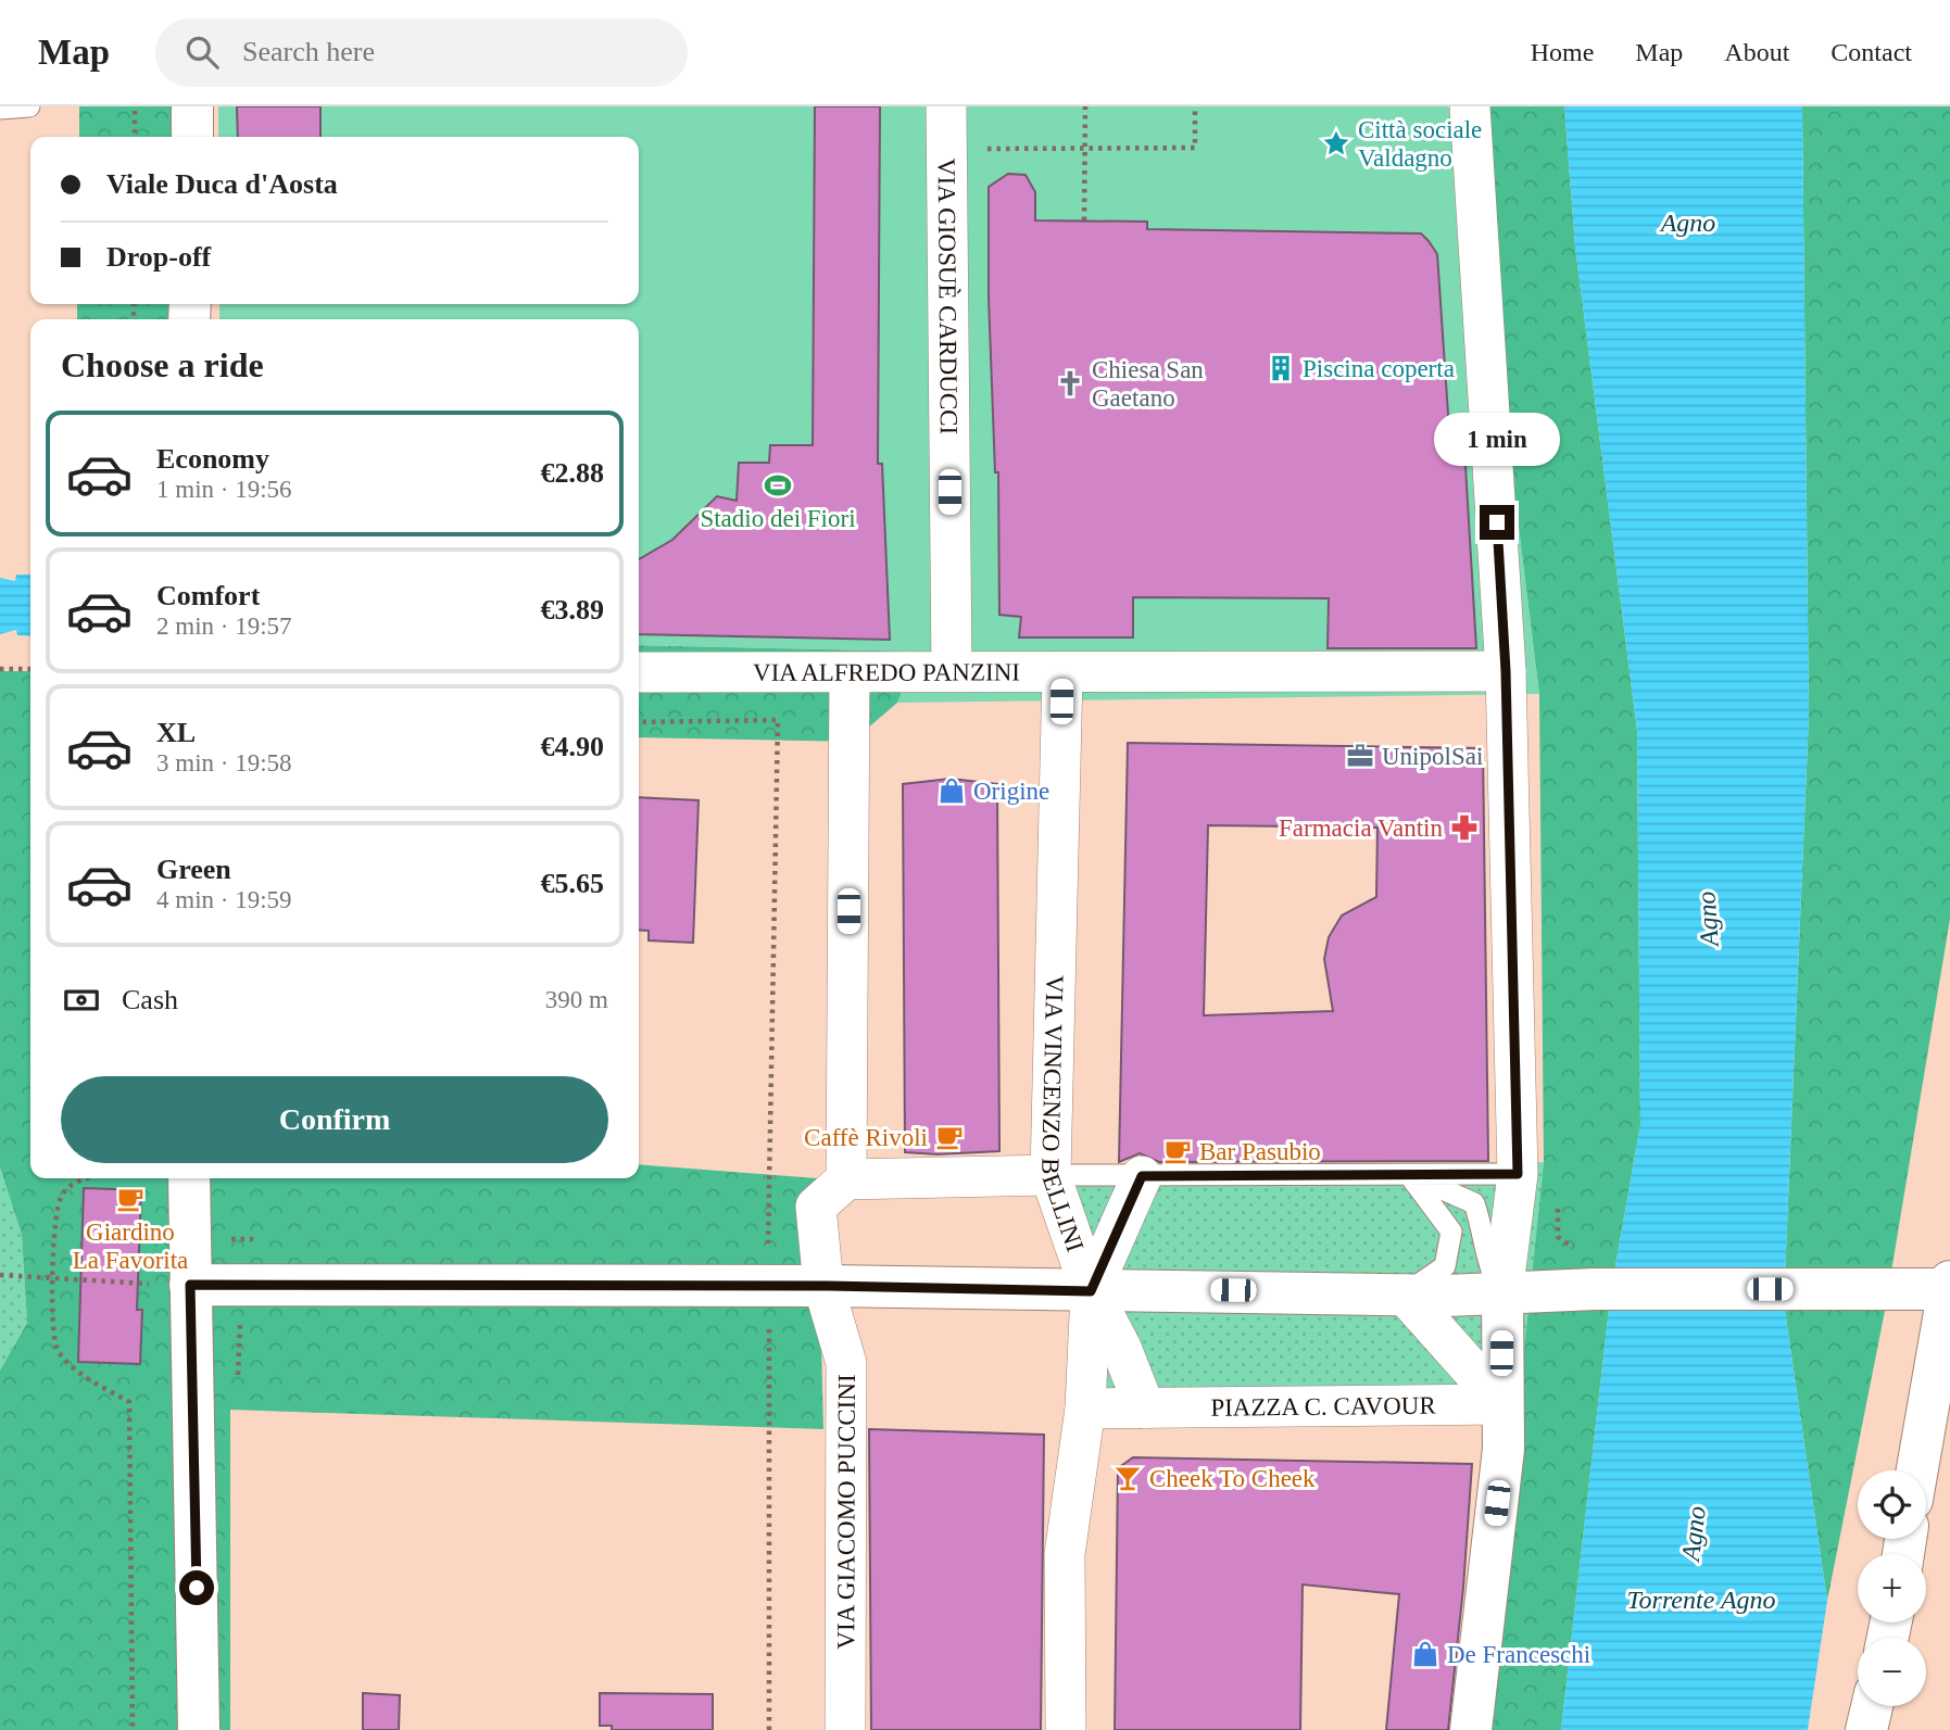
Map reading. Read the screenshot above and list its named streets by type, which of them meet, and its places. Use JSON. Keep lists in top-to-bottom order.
{
  "streets": {
    "street": [
      "VIA GIOSUÈ CARDUCCI",
      "VIA ALFREDO PANZINI",
      "VIA VINCENZO BELLINI",
      "PIAZZA C. CAVOUR",
      "VIA GIACOMO PUCCINI"
    ]
  },
  "crossings": [
    ["VIA GIOSUÈ CARDUCCI", "VIA ALFREDO PANZINI"],
    ["VIA ALFREDO PANZINI", "VIA VINCENZO BELLINI"],
    ["VIA VINCENZO BELLINI", "PIAZZA C. CAVOUR"]
  ],
  "water": ["Agno", "Torrente Agno"],
  "places": {
    "place": ["Città sociale Valdagno"],
    "building": ["Piscina coperta"],
    "church": ["Chiesa San Gaetano"],
    "sports": ["Stadio dei Fiori"],
    "office": ["UnipolSai"],
    "shop": ["Origine", "De Franceschi"],
    "pharmacy": ["Farmacia Vantin"],
    "cafe": ["Caffè Rivoli", "Bar Pasubio", "Giardino La Favorita"],
    "bar": ["Cheek To Cheek"]
  },
  "page": {
    "header": "Map",
    "search": "Search here",
    "nav": [
      "Home",
      "Map",
      "About",
      "Contact"
    ],
    "banner": ["Viale Duca d'Aosta", "Drop-off"],
    "heading": "Choose a ride",
    "list": [
      {
        "name": "Economy",
        "note": "1 min · 19:56",
        "value": "€2.88"
      },
      {
        "name": "Comfort",
        "note": "2 min · 19:57",
        "value": "€3.89"
      },
      {
        "name": "XL",
        "note": "3 min · 19:58",
        "value": "€4.90"
      },
      {
        "name": "Green",
        "note": "4 min · 19:59",
        "value": "€5.65"
      }
    ],
    "bubble": "1 min",
    "pay": ["Cash", "390 m"],
    "buttons": "Confirm",
    "map_buttons": ["+", "−"]
  }
}
